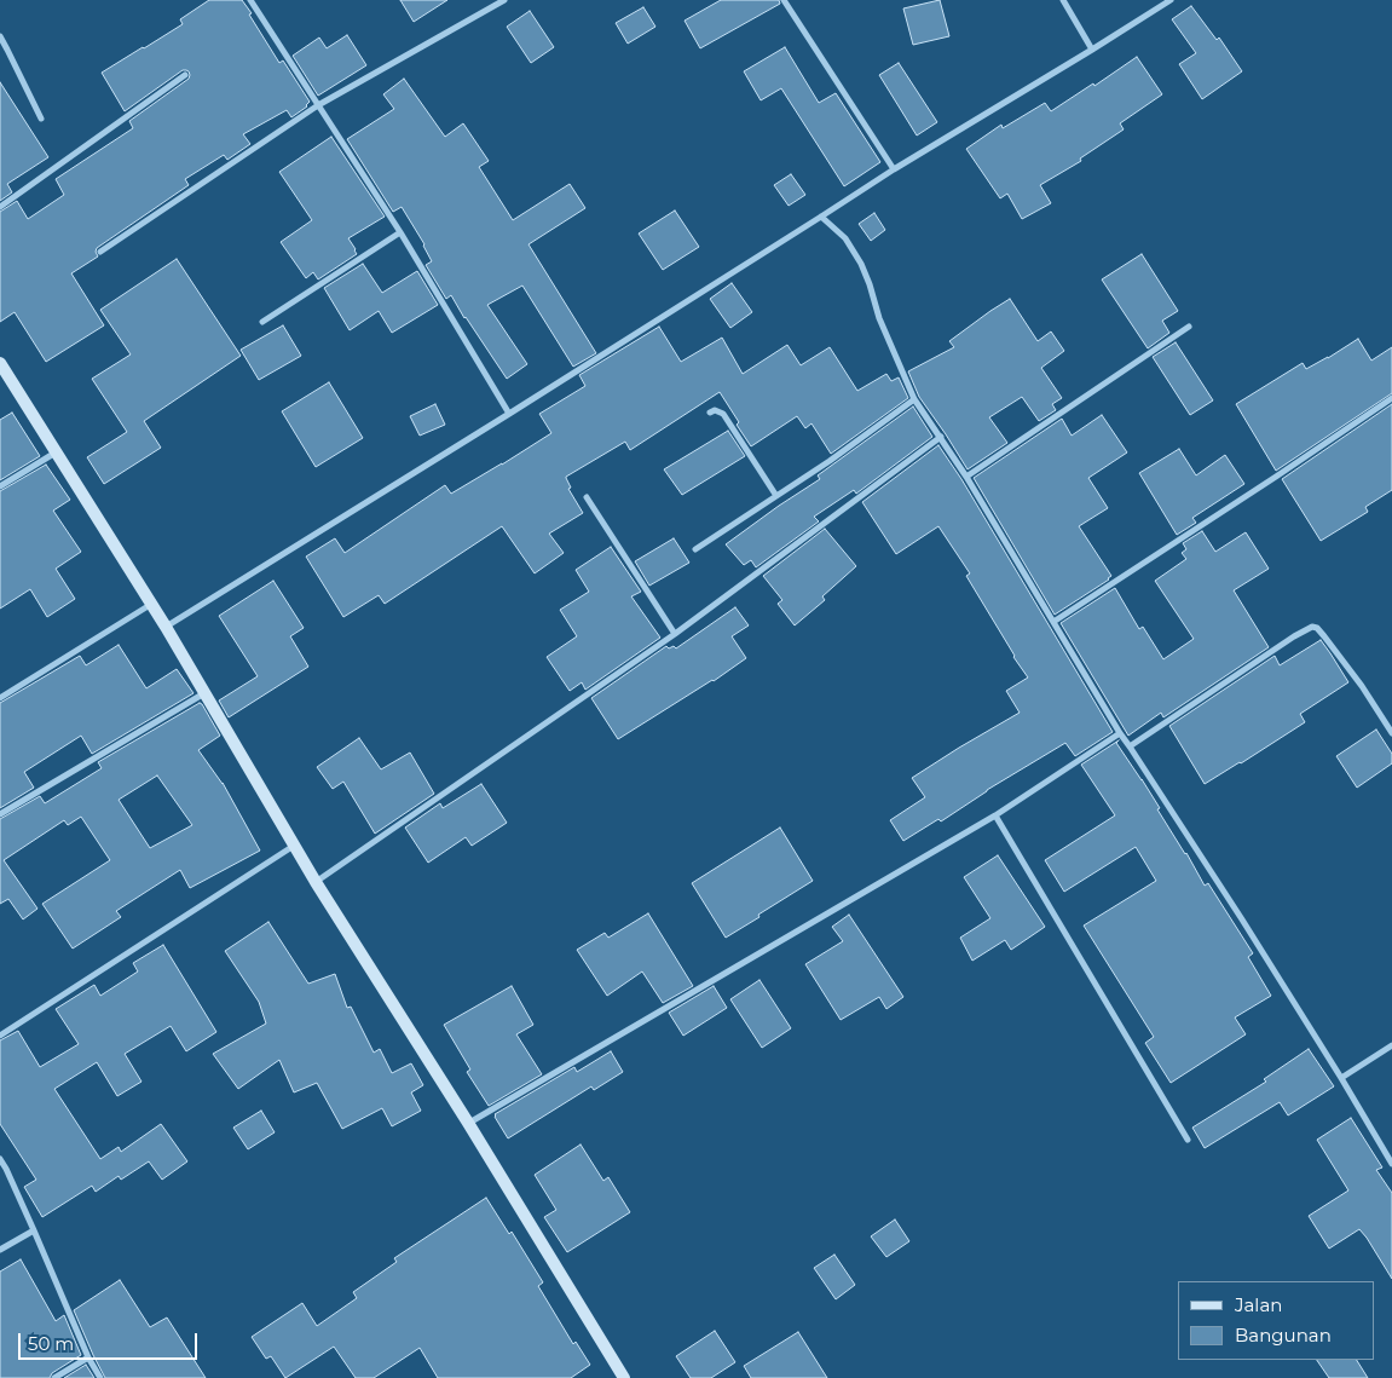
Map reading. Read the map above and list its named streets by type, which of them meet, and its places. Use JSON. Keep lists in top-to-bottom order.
{
  "legend": ["Jalan", "Bangunan"],
  "scale_bar": "50 m"
}
